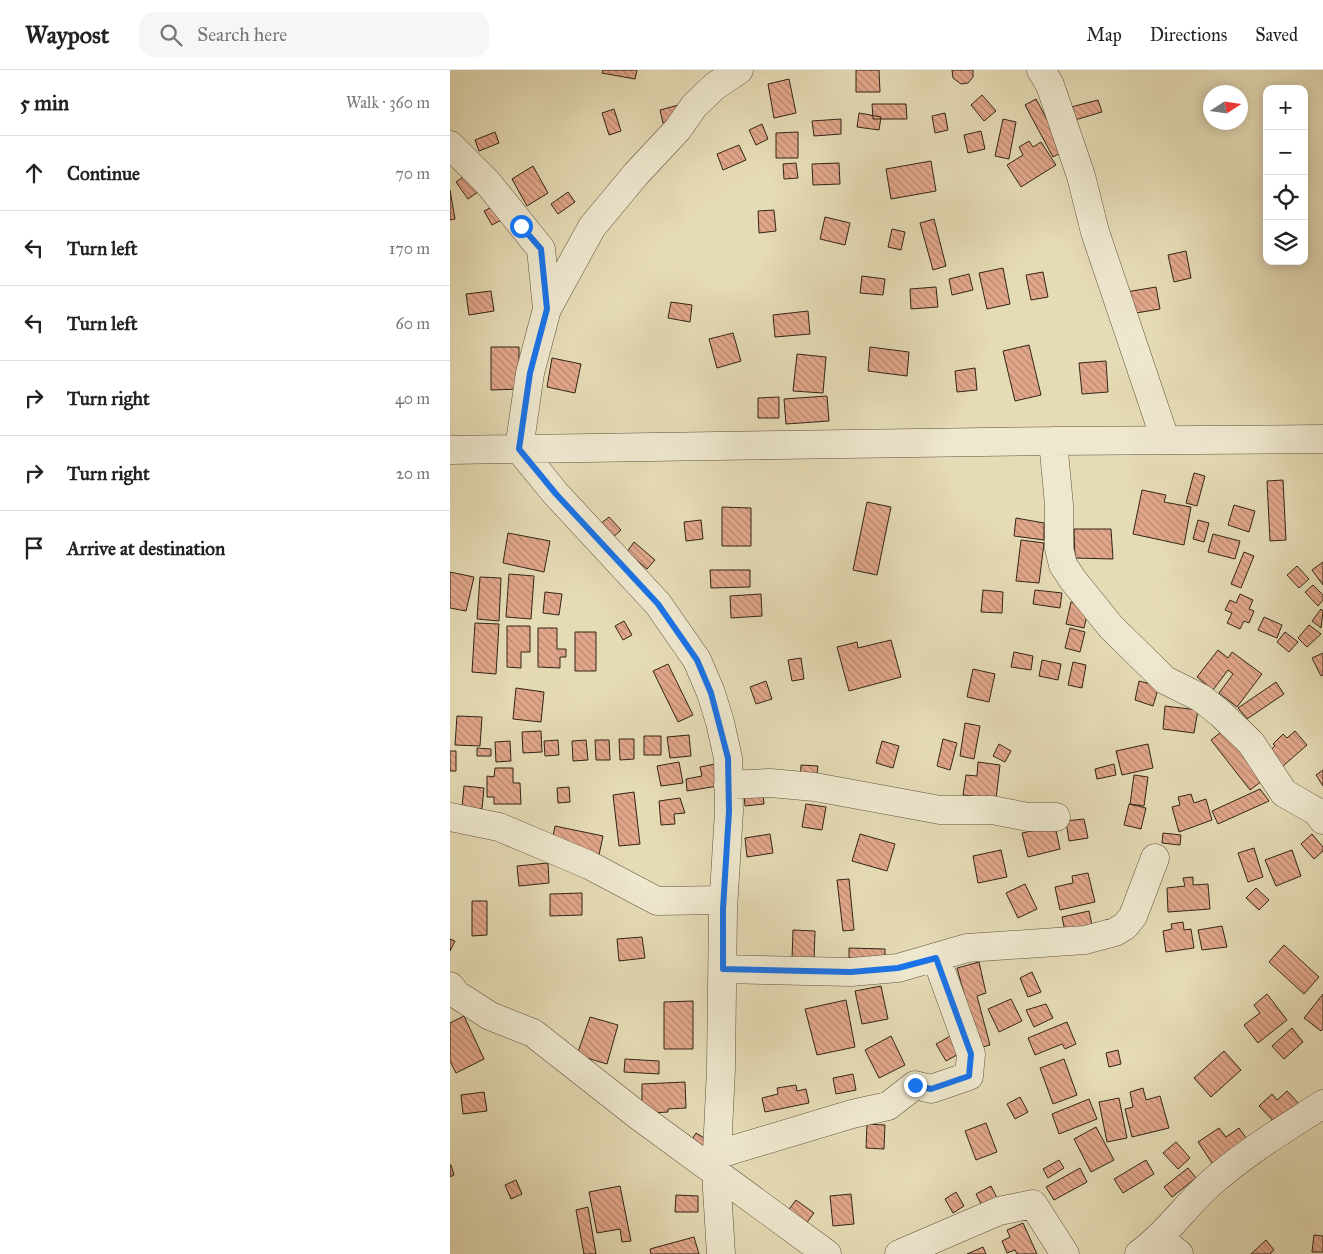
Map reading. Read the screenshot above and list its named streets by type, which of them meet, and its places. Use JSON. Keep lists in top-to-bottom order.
{
  "north": "right",
  "page": {
    "header": "Waypost",
    "search": "Search here",
    "nav": ["Map", "Directions", "Saved"],
    "heading": ["5 min", "Walk · 360 m"],
    "map_buttons": ["+", "−"],
    "list": [
      ["Continue", "70 m"],
      ["Turn left", "170 m"],
      ["Turn left", "60 m"],
      ["Turn right", "40 m"],
      ["Turn right", "20 m"],
      "Arrive at destination"
    ]
  }
}
